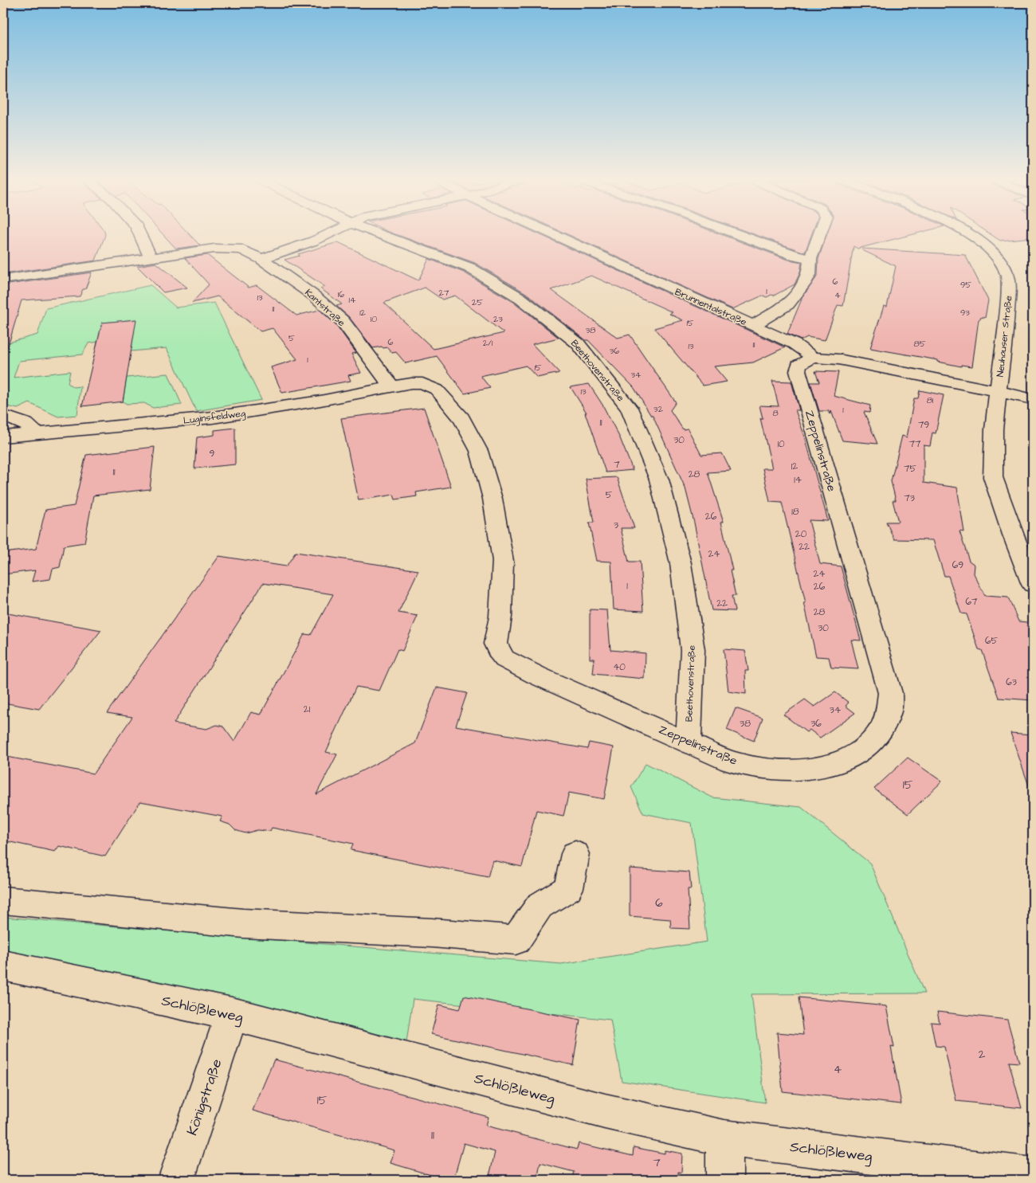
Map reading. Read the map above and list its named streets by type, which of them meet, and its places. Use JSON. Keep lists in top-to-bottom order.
{
  "streets": {
    "street": [
      "Brunnentalstraße",
      "Kantstraße",
      "Neuhauser Straße",
      "Beethovenstraße",
      "Luginsfeldweg",
      "Zeppelinstraße",
      "Schlößleweg",
      "Königstraße"
    ]
  },
  "crossings": [
    ["Brunnentalstraße", "Zeppelinstraße"],
    ["Kantstraße", "Luginsfeldweg"],
    ["Kantstraße", "Zeppelinstraße"],
    ["Beethovenstraße", "Zeppelinstraße"],
    ["Luginsfeldweg", "Zeppelinstraße"],
    ["Schlößleweg", "Königstraße"]
  ],
  "house_numbers": [
    "6",
    "95",
    "1",
    "27",
    "16",
    "4",
    "13",
    "14",
    "25",
    "11",
    "12",
    "93",
    "10",
    "23",
    "15",
    "38",
    "5",
    "6",
    "2/1",
    "85",
    "11",
    "13",
    "36",
    "1",
    "15",
    "34",
    "13",
    "81",
    "32",
    "1",
    "8",
    "11",
    "79",
    "30",
    "10",
    "77",
    "9",
    "7",
    "12",
    "75",
    "11",
    "28",
    "14",
    "5",
    "73",
    "18",
    "26",
    "3",
    "20",
    "22",
    "24",
    "69",
    "24",
    "1",
    "26",
    "67",
    "22",
    "28",
    "30",
    "65",
    "40",
    "63",
    "21",
    "34",
    "38",
    "36",
    "15",
    "6",
    "2",
    "4",
    "15",
    "11",
    "7"
  ]
}
